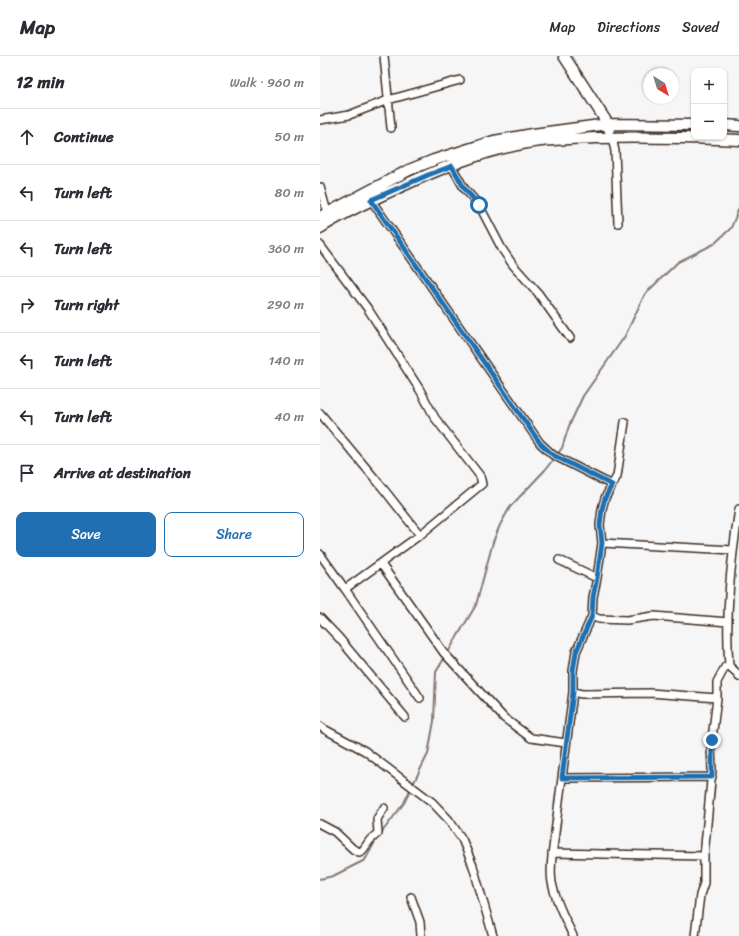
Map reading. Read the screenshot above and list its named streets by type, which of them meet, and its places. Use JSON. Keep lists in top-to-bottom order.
{
  "north": "bottom right",
  "page": {
    "header": "Map",
    "nav": ["Map", "Directions", "Saved"],
    "heading": ["12 min", "Walk · 960 m"],
    "map_buttons": ["+", "−"],
    "list": [
      ["Continue", "50 m"],
      ["Turn left", "80 m"],
      ["Turn left", "360 m"],
      ["Turn right", "290 m"],
      ["Turn left", "140 m"],
      ["Turn left", "40 m"],
      "Arrive at destination"
    ],
    "buttons": ["Save", "Share"]
  }
}
